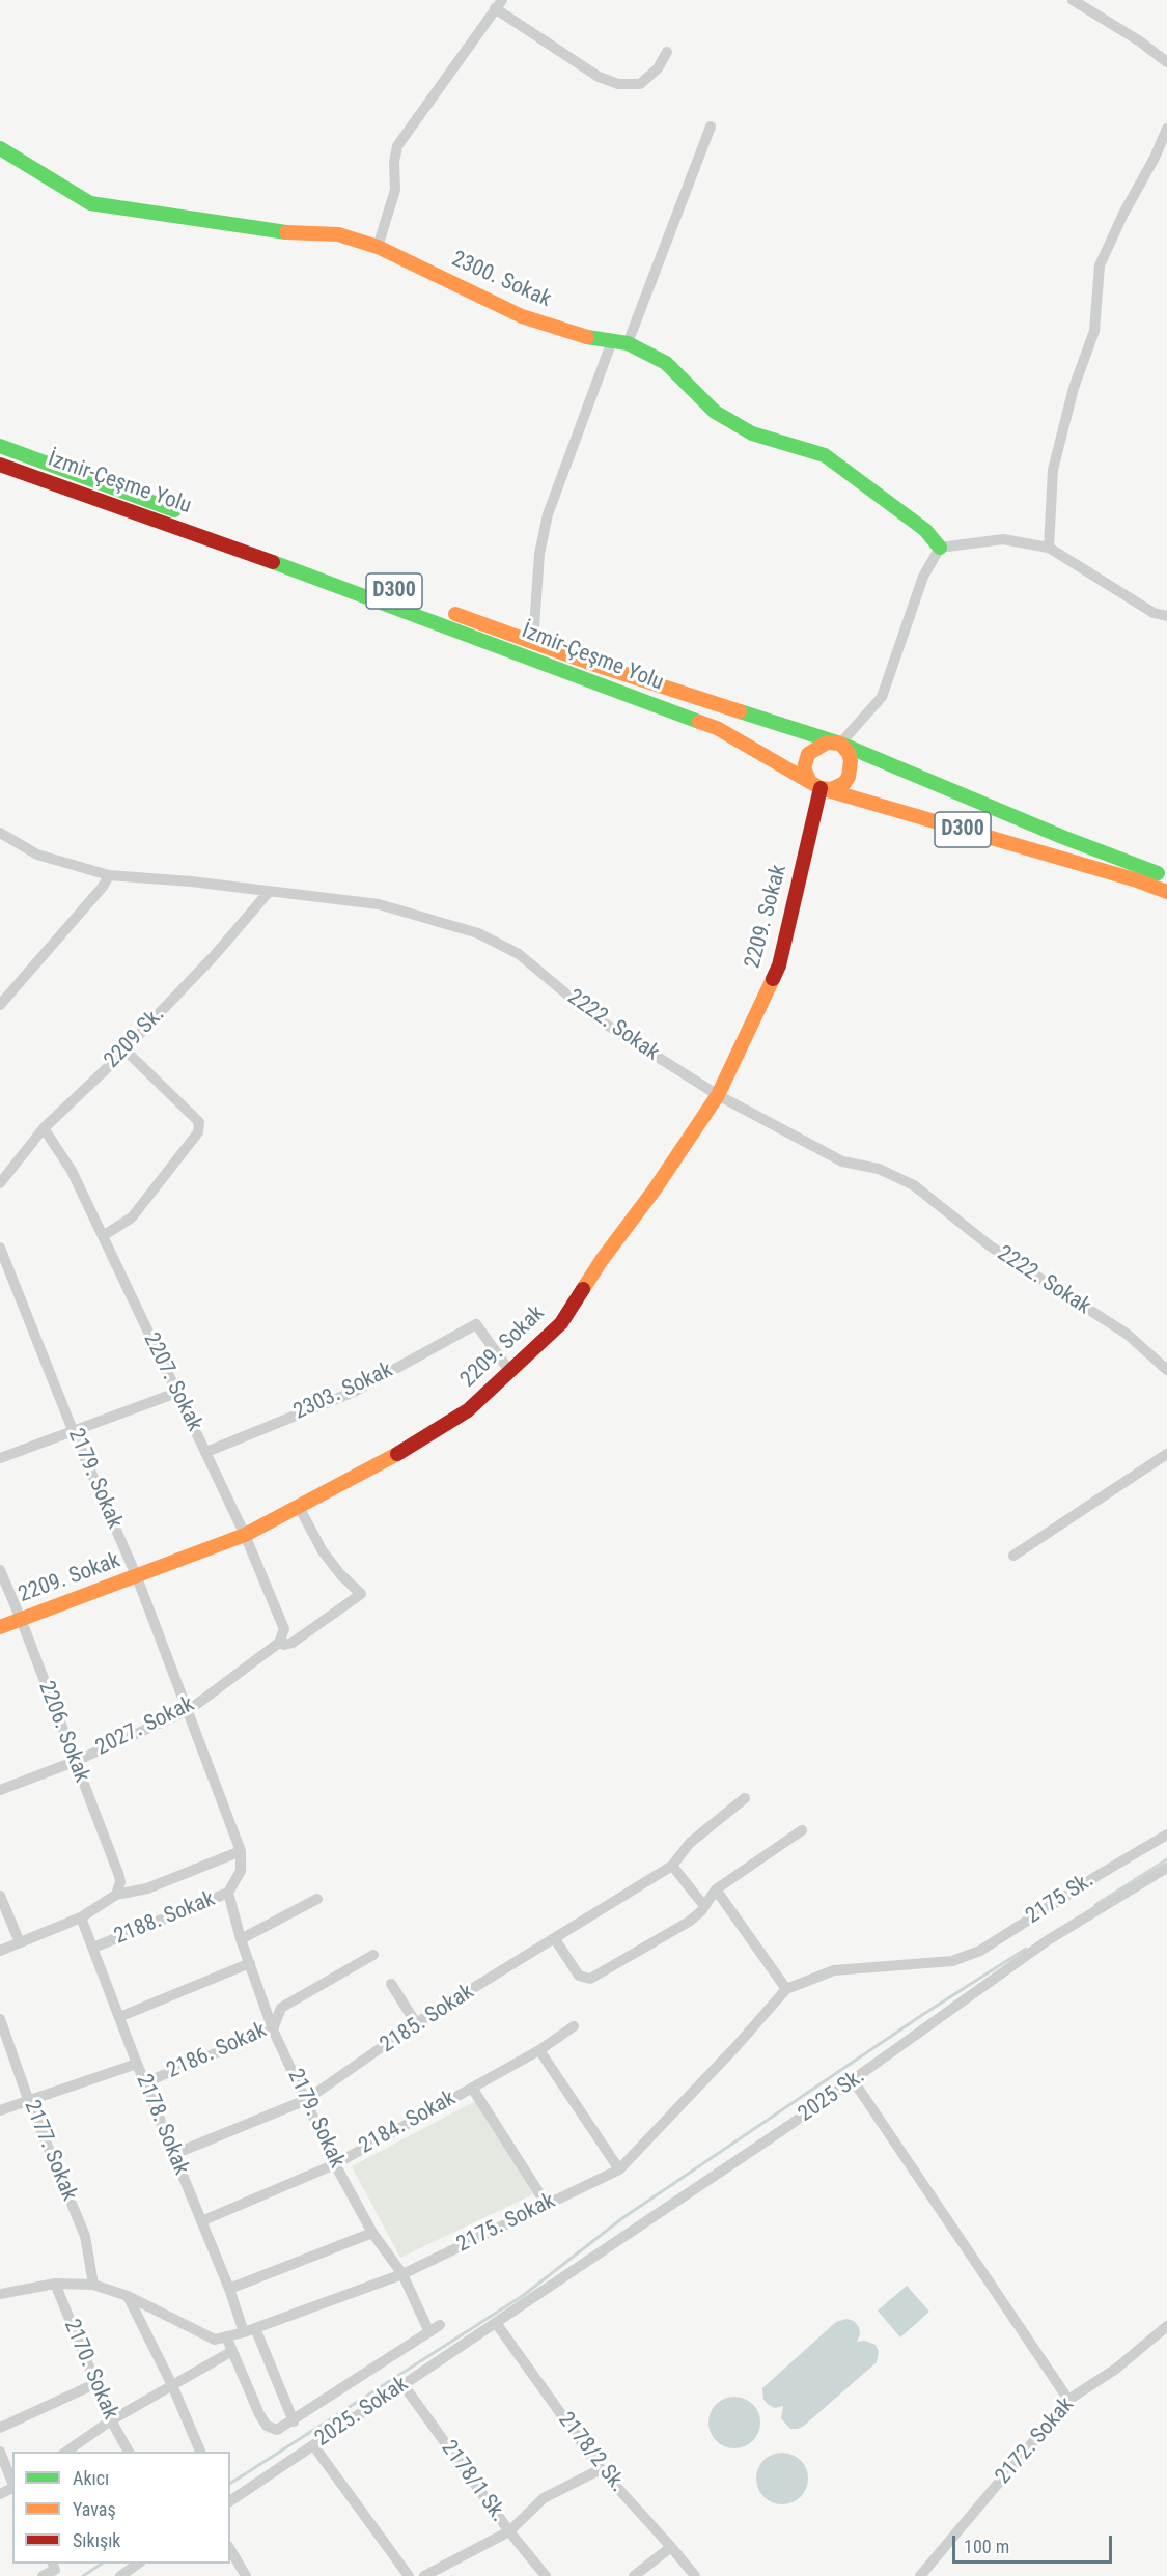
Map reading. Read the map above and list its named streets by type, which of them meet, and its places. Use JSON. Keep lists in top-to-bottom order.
{
  "streets": {
    "main road": [
      "2300. Sokak",
      "İzmir-Çeşme Yolu",
      "D300",
      "2209. Sokak"
    ],
    "street": [
      "2222. Sokak",
      "2209 Sk.",
      "2207. Sokak",
      "2303. Sokak",
      "2179. Sokak",
      "2027. Sokak",
      "2206. Sokak",
      "2175 Sk.",
      "2188. Sokak",
      "2185. Sokak",
      "2186. Sokak",
      "2025 Sk.",
      "2184. Sokak",
      "2178. Sokak",
      "2177. Sokak",
      "2175. Sokak",
      "2170. Sokak",
      "2025. Sokak",
      "2172. Sokak",
      "2178/2 Sk.",
      "2178/1 Sk."
    ]
  },
  "crossings": [
    ["İzmir-Çeşme Yolu", "2209. Sokak"],
    ["2209. Sokak", "2222. Sokak"],
    ["2209. Sokak", "2207. Sokak"],
    ["2209. Sokak", "2303. Sokak"],
    ["2209. Sokak", "2179. Sokak"],
    ["2209. Sokak", "2027. Sokak"],
    ["2209. Sokak", "2206. Sokak"],
    ["2222. Sokak", "2209 Sk."],
    ["2209 Sk.", "2207. Sokak"],
    ["2207. Sokak", "2303. Sokak"],
    ["2207. Sokak", "2027. Sokak"],
    ["2179. Sokak", "2027. Sokak"],
    ["2179. Sokak", "2188. Sokak"],
    ["2179. Sokak", "2185. Sokak"],
    ["2179. Sokak", "2186. Sokak"],
    ["2179. Sokak", "2184. Sokak"],
    ["2179. Sokak", "2175. Sokak"],
    ["2027. Sokak", "2206. Sokak"],
    ["2175 Sk.", "2175. Sokak"],
    ["2188. Sokak", "2178. Sokak"],
    ["2185. Sokak", "2178. Sokak"],
    ["2186. Sokak", "2178. Sokak"],
    ["2025 Sk.", "2025. Sokak"],
    ["2025 Sk.", "2178/2 Sk."],
    ["2184. Sokak", "2178. Sokak"],
    ["2178. Sokak", "2175. Sokak"],
    ["2177. Sokak", "2175. Sokak"],
    ["2175. Sokak", "2170. Sokak"],
    ["2025. Sokak", "2178/2 Sk."],
    ["2025. Sokak", "2178/1 Sk."]
  ],
  "legend": ["Akıcı", "Yavaş", "Sıkışık"],
  "scale_bar": "100 m"
}
